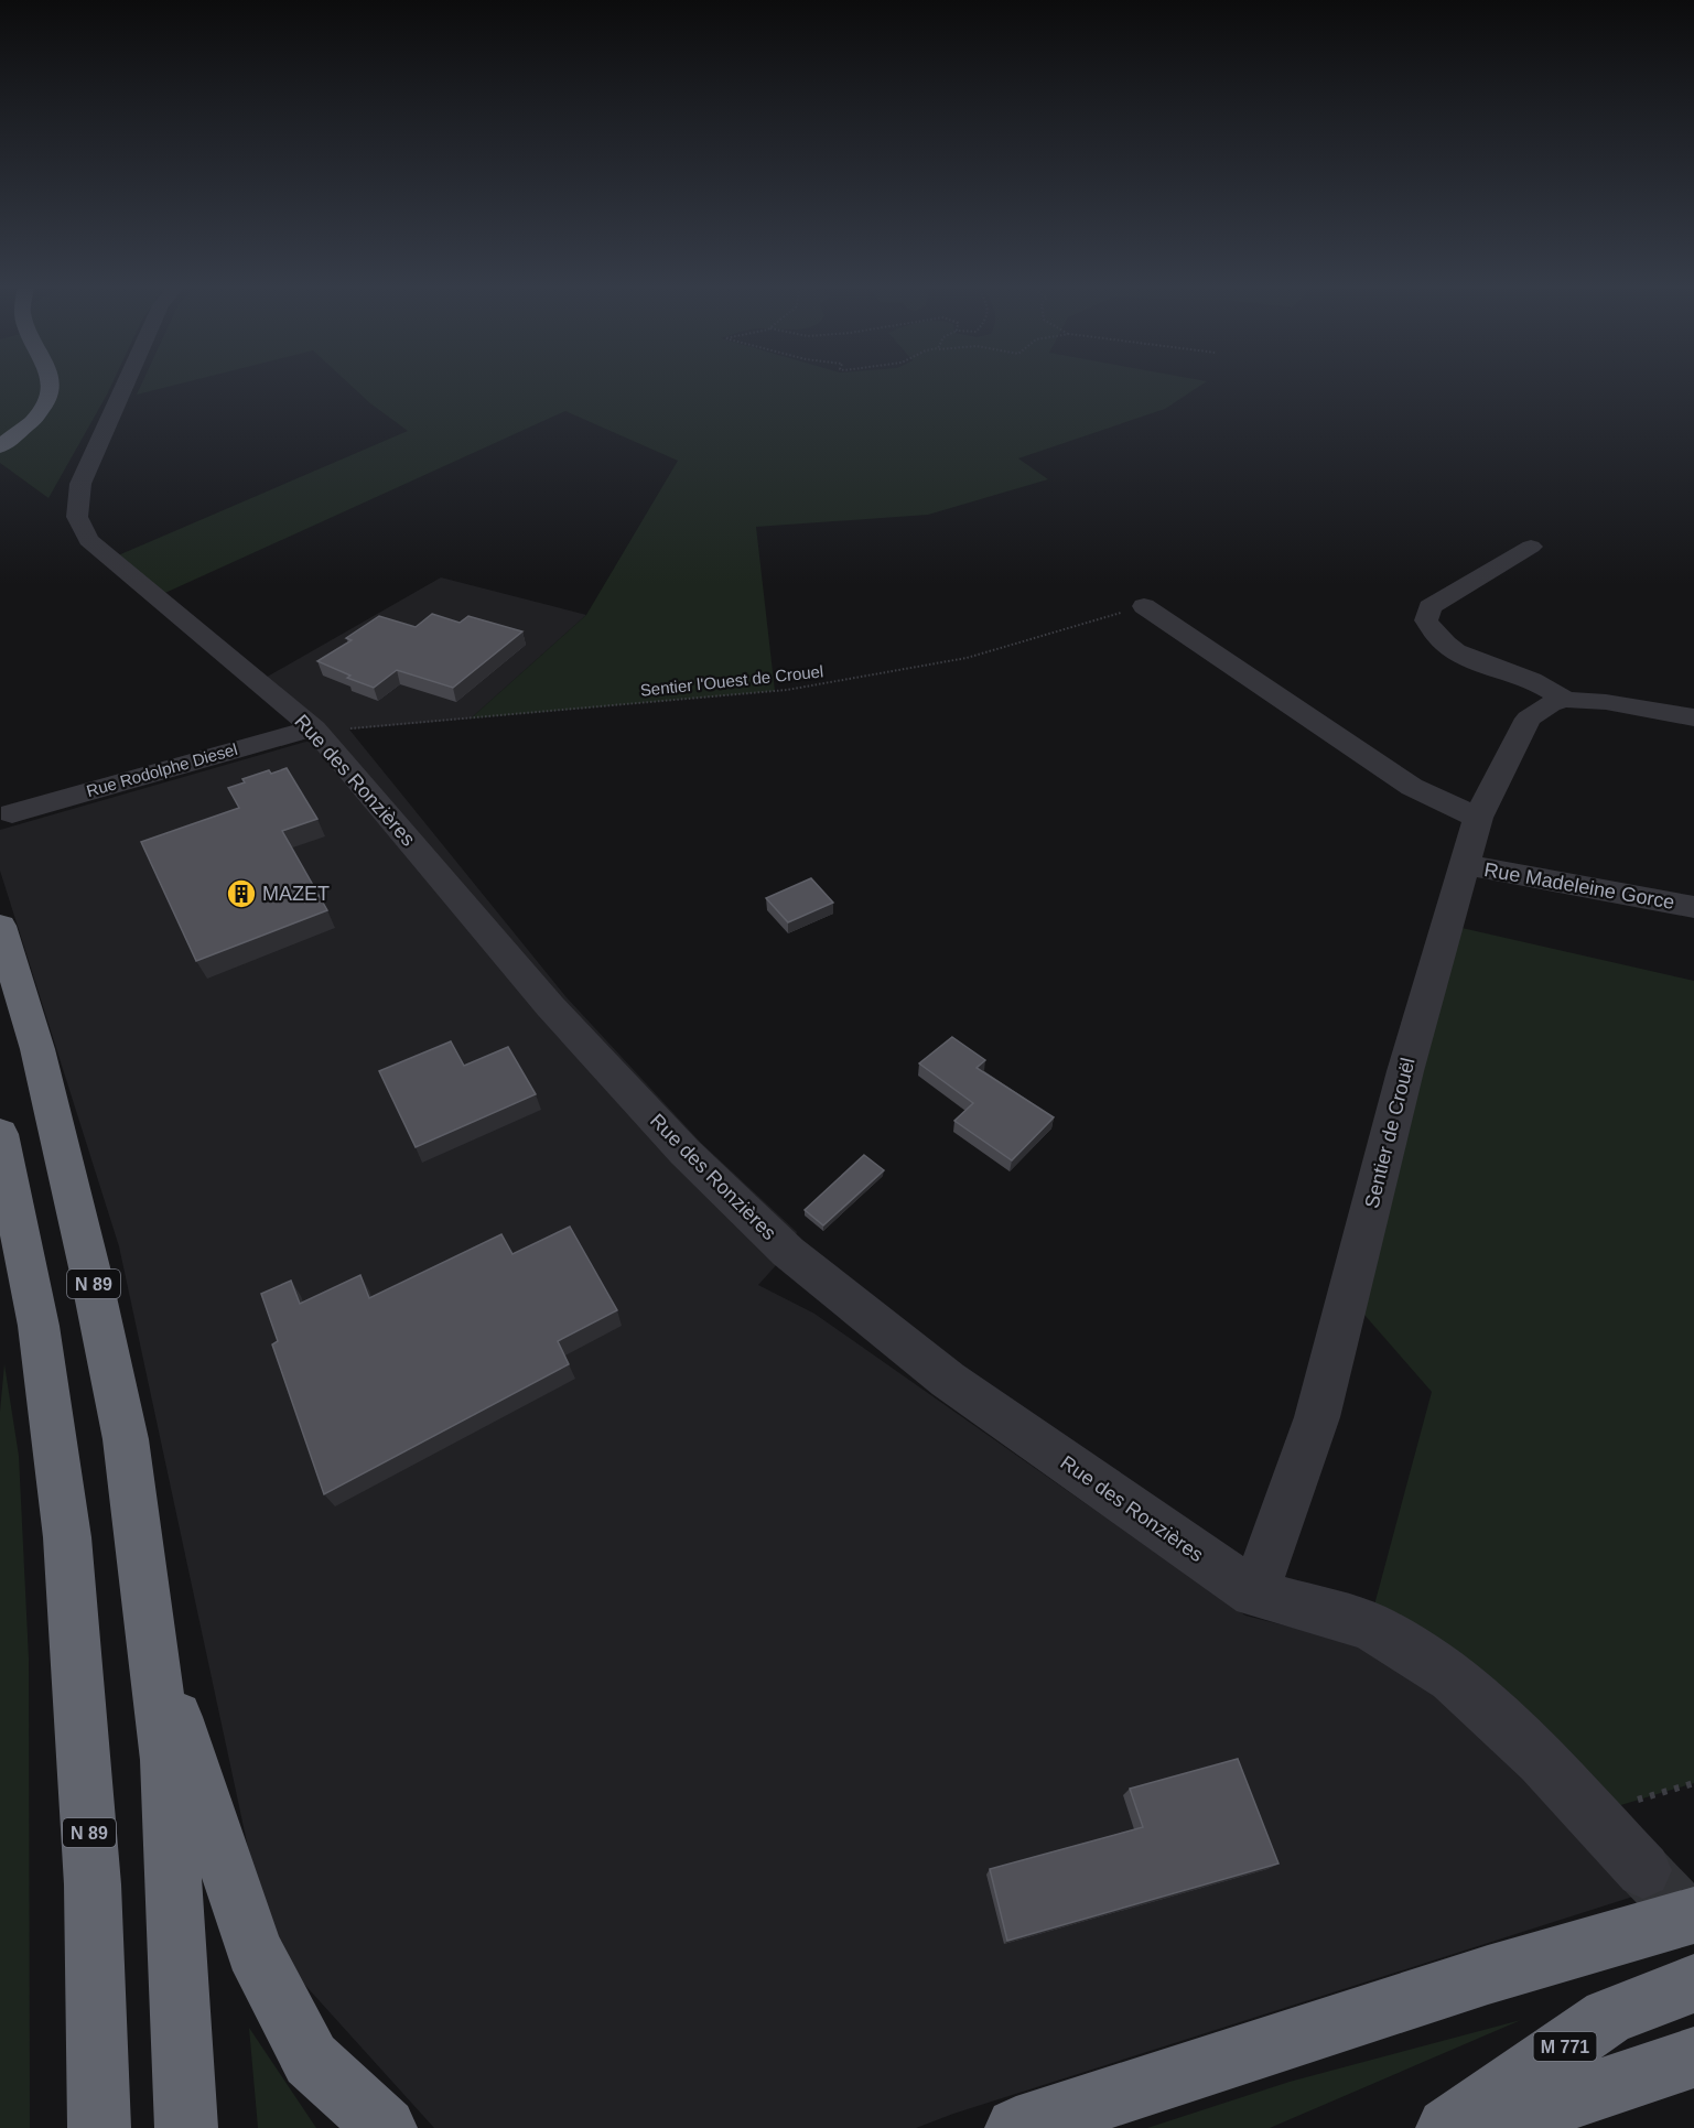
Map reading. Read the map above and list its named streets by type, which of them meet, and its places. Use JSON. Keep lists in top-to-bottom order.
{
  "streets": {
    "highway": ["N 89", "M 771"],
    "street": [
      "Rue Rodolphe Diesel",
      "Rue des Ronzières",
      "Rue Madeleine Gorce",
      "Sentier de Crouël"
    ],
    "path": ["Sentier l'Ouest de Crouel"]
  },
  "crossings": [
    ["Sentier l'Ouest de Crouel", "Rue Rodolphe Diesel"],
    ["Sentier l'Ouest de Crouel", "Rue des Ronzières"],
    ["Rue Rodolphe Diesel", "Rue des Ronzières"],
    ["Rue des Ronzières", "Sentier de Crouël"],
    ["Rue Madeleine Gorce", "Sentier de Crouël"]
  ],
  "places": {
    "building": ["MAZET"]
  }
}
